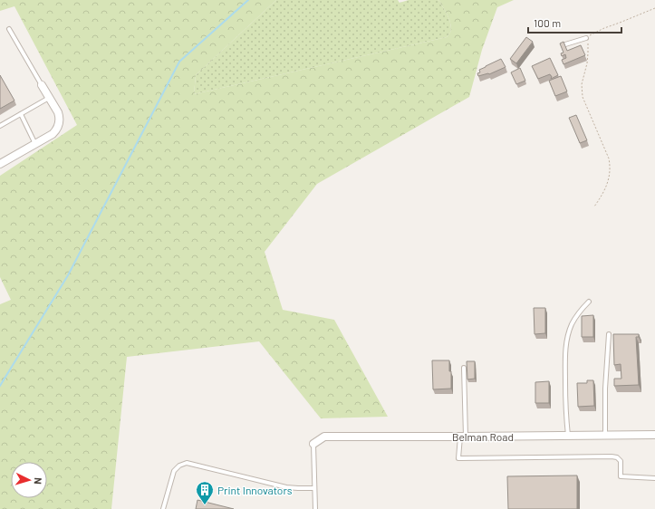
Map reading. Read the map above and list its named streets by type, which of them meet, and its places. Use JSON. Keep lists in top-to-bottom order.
{
  "streets": {
    "street": ["Belman Road"]
  },
  "places": {
    "building": ["Print Innovators"]
  },
  "scale_bar": "100 m",
  "north": "right"
}
